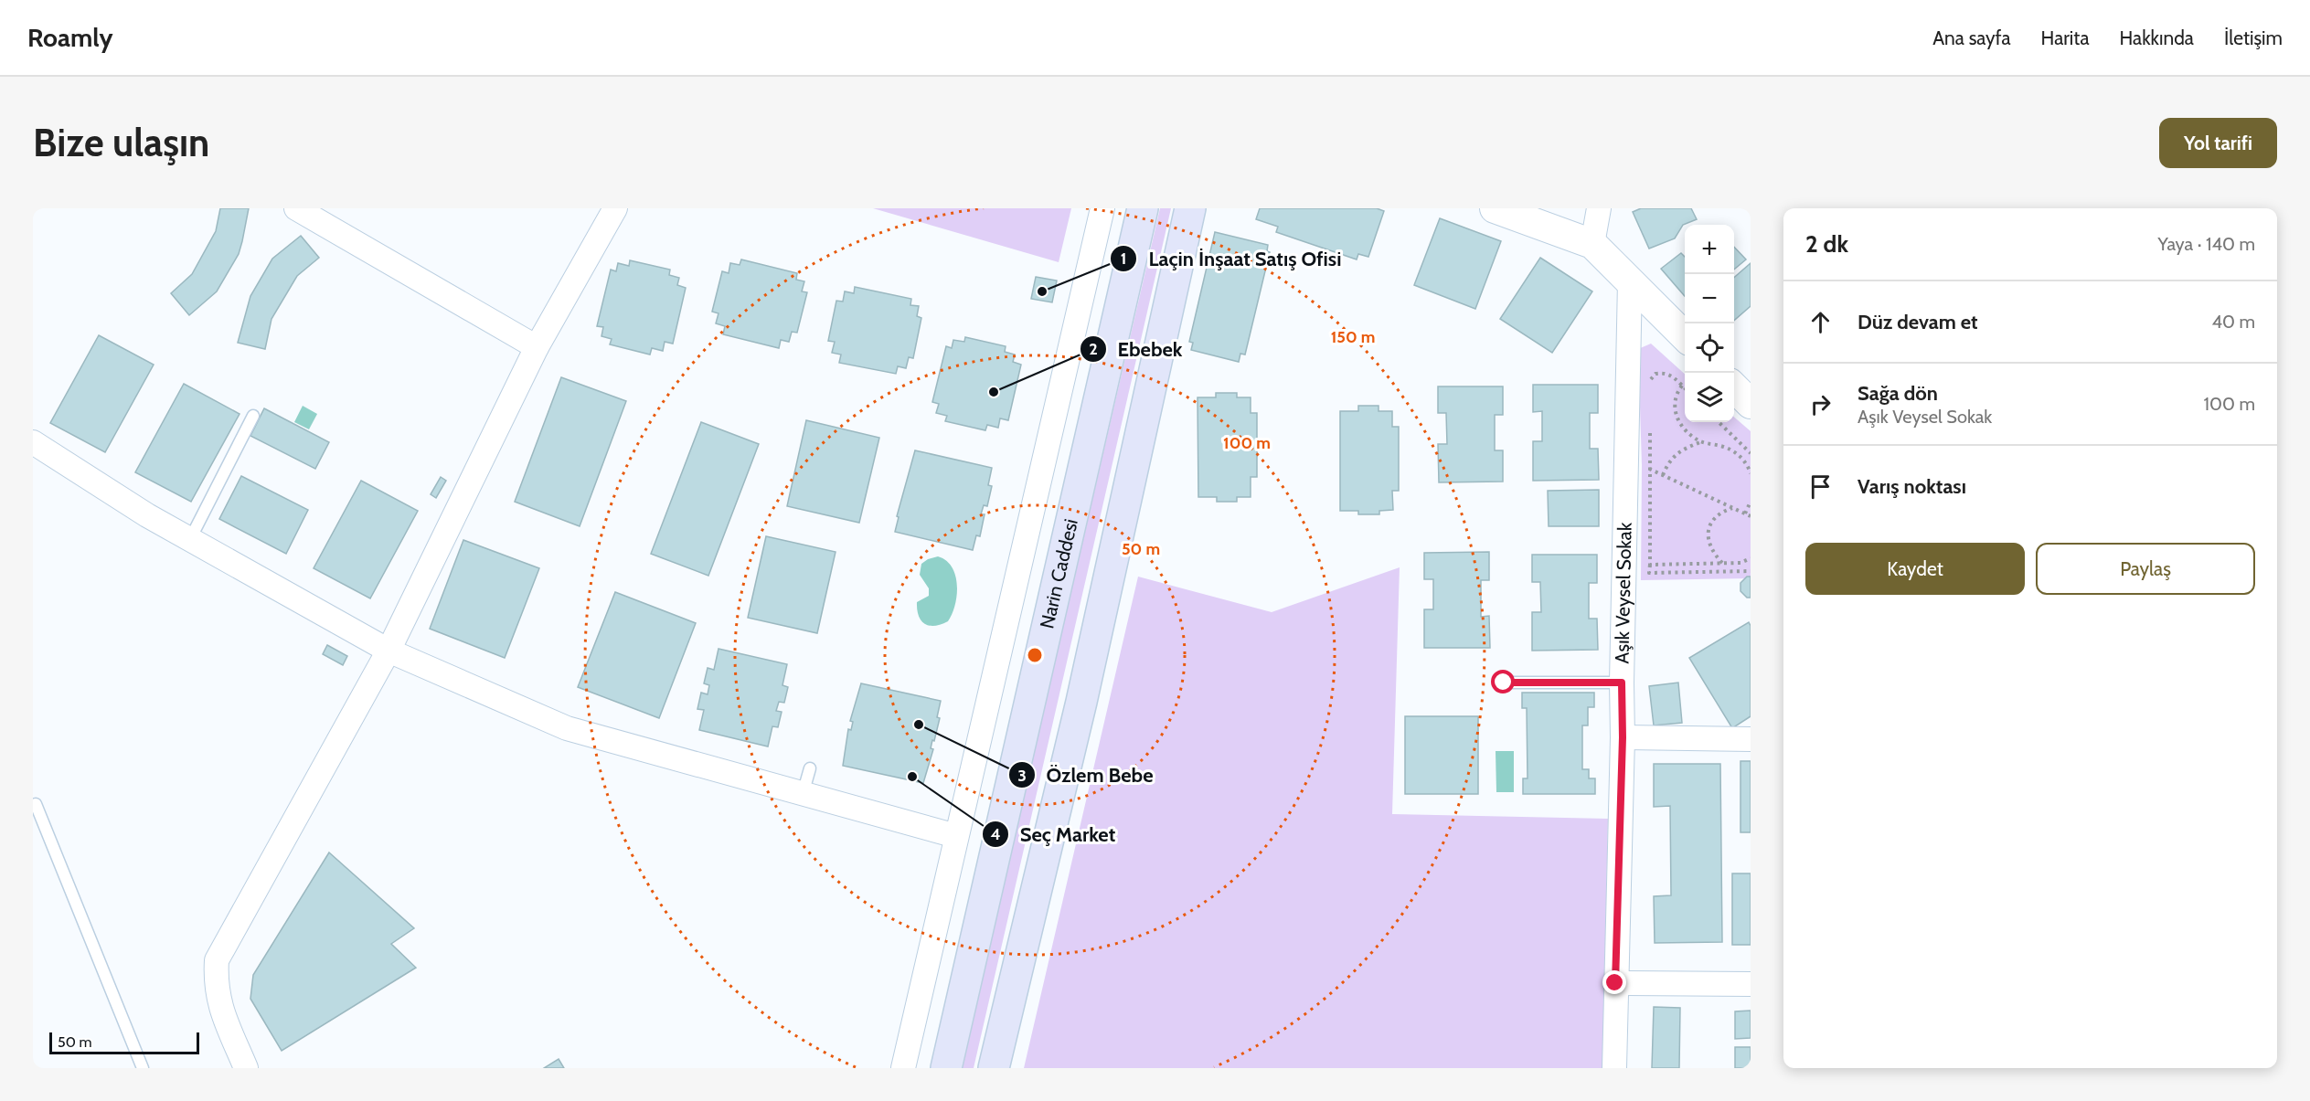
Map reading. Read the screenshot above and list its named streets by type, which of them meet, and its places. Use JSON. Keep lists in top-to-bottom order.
{
  "streets": {
    "main road": ["Narin Caddesi"],
    "street": ["Aşık Veysel Sokak"]
  },
  "places": [
    "Laçin İnşaat Satış Ofisi",
    "Ebebek",
    "Özlem Bebe",
    "Seç Market"
  ],
  "scale_bar": "50 m",
  "page": {
    "header": "Roamly",
    "nav": [
      "Ana sayfa",
      "Harita",
      "Hakkında",
      "İletişim"
    ],
    "buttons": [
      "Yol tarifi",
      ["Kaydet", "Paylaş"]
    ],
    "title": "Bize ulaşın",
    "heading": ["2 dk", "Yaya · 140 m"],
    "map_buttons": ["+", "−"],
    "list": [
      ["Düz devam et", "40 m"],
      ["Sağa dön", "Aşık Veysel Sokak", "100 m"],
      "Varış noktası"
    ],
    "scale": "50 m"
  },
  "rings": ["150 m", "100 m", "50 m"]
}
